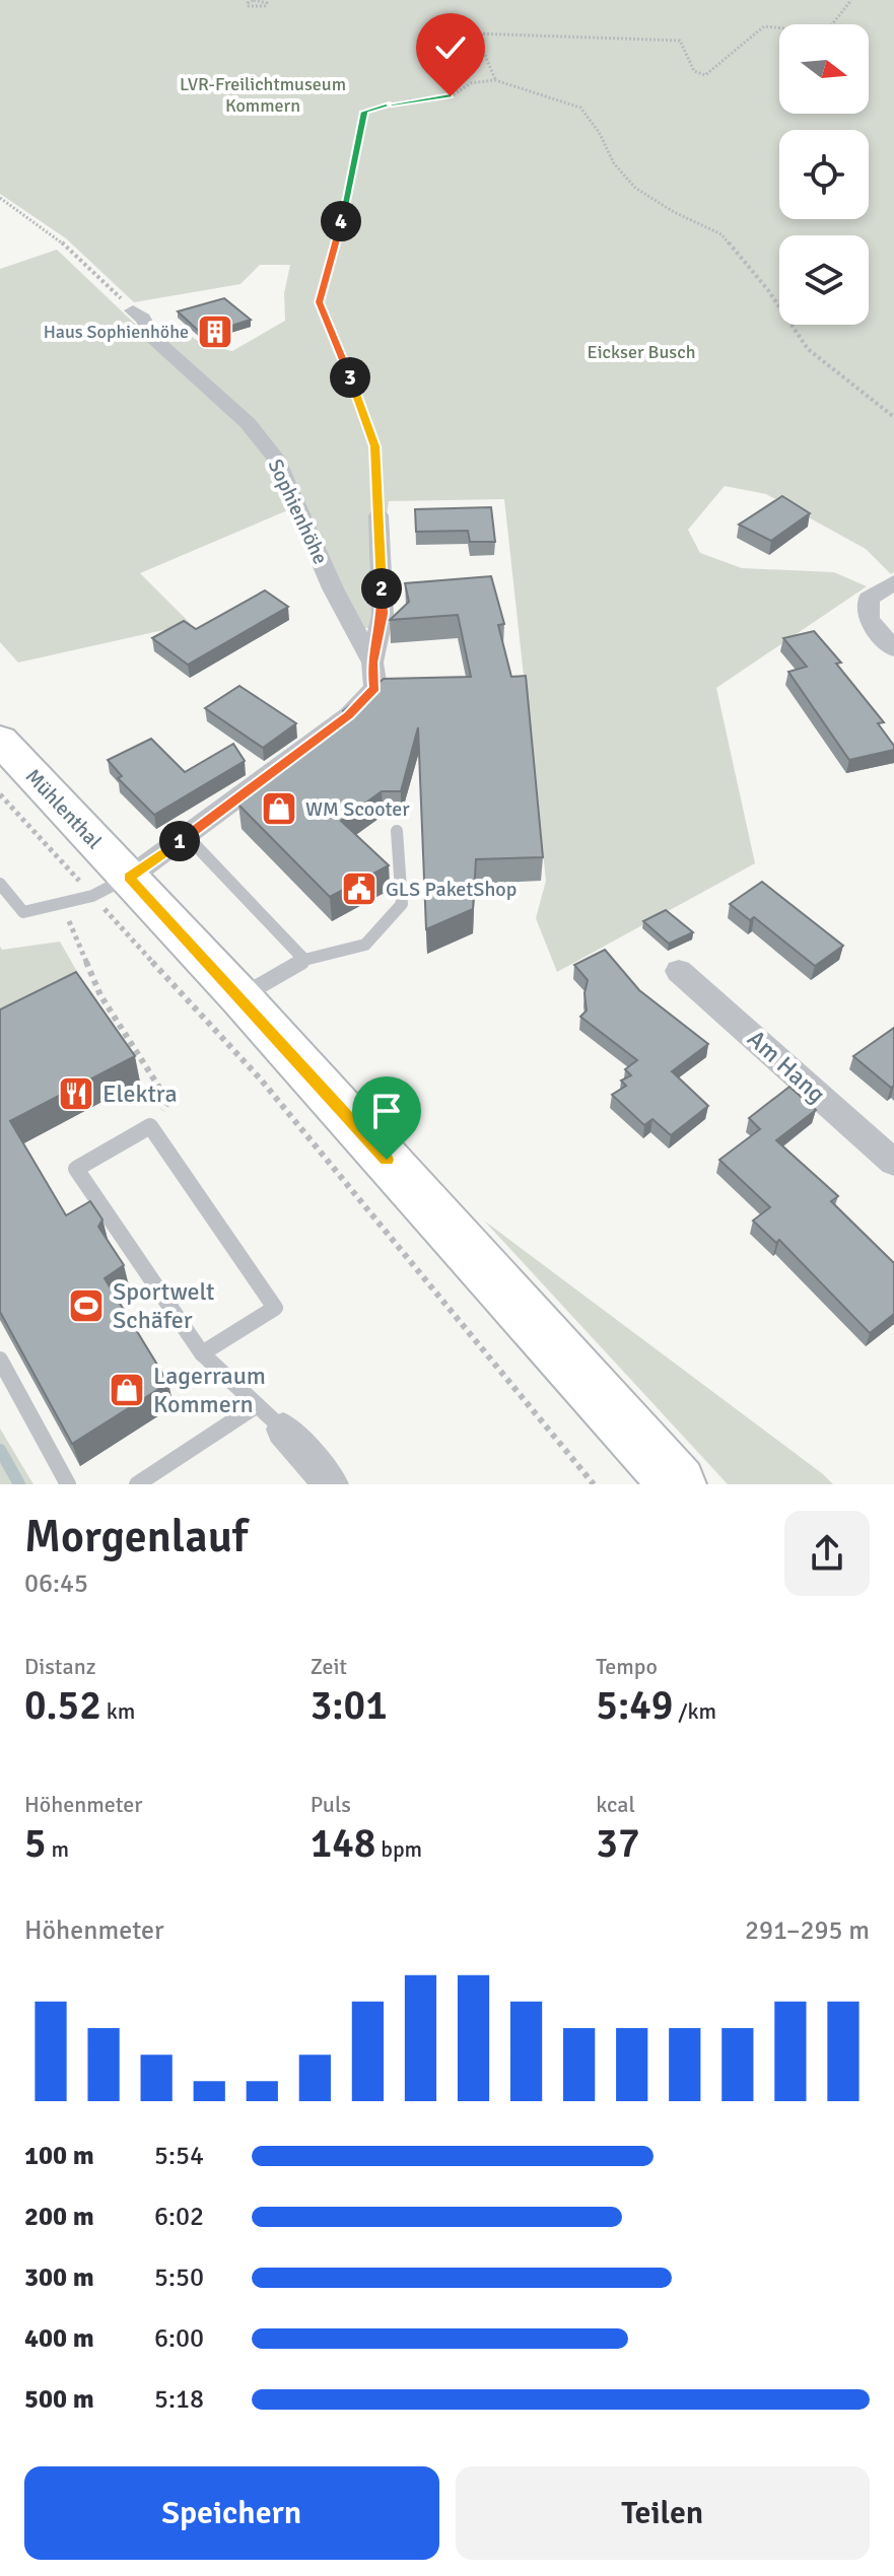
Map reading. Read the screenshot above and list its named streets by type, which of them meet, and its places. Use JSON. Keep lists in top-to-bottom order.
{
  "streets": {
    "main road": ["Mühlenthal"],
    "street": ["Sophienhöhe", "Am Hang"]
  },
  "parks": ["LVR-Freilichtmuseum Kommern", "Eickser Busch"],
  "places": {
    "building": ["Haus Sophienhöhe"],
    "shop": ["WM Scooter", "Lagerraum Kommern"],
    "public building": ["GLS PaketShop"],
    "restaurant": ["Elektra"],
    "sports": ["Sportwelt Schäfer"]
  },
  "north": "right",
  "page": {
    "pins": [
      "4",
      "3",
      "2",
      "1"
    ],
    "heading": ["Morgenlauf", "06:45"],
    "stats": [
      ["Distanz", "0.52 km"],
      ["Zeit", "3:01"],
      ["Tempo", "5:49 /km"],
      ["Höhenmeter", "5 m"],
      ["Puls", "148 bpm"],
      ["kcal", "37"]
    ],
    "chart": ["Höhenmeter", "291–295 m"],
    "list": [
      {
        "name": "100 m",
        "note": "5:54"
      },
      {
        "name": "200 m",
        "note": "6:02"
      },
      {
        "name": "300 m",
        "note": "5:50"
      },
      {
        "name": "400 m",
        "note": "6:00"
      },
      {
        "name": "500 m",
        "note": "5:18"
      }
    ],
    "buttons": ["Speichern", "Teilen"]
  }
}
